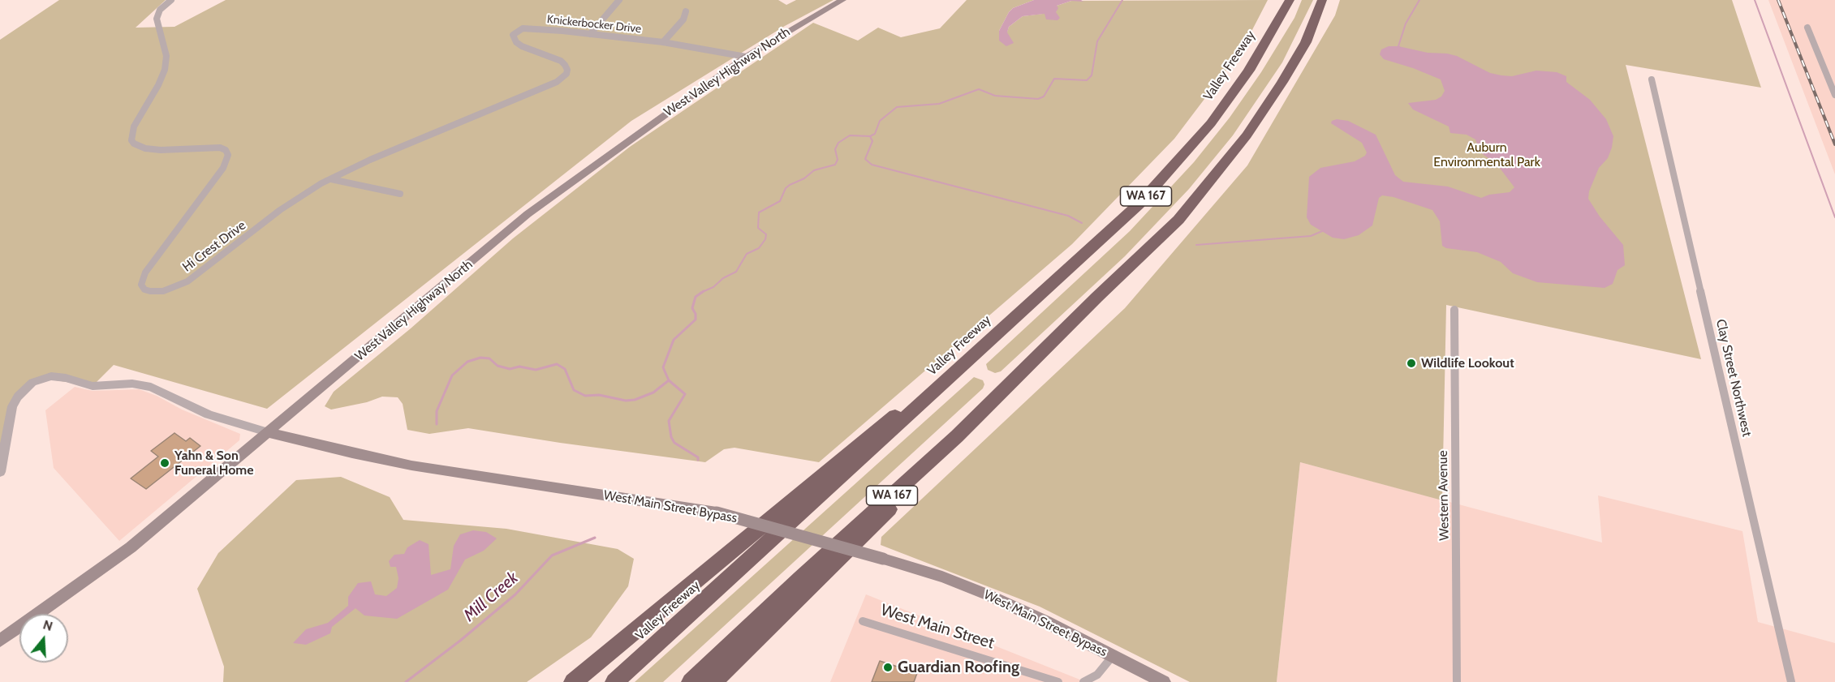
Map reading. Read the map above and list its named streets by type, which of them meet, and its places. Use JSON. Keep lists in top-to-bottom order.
{
  "streets": {
    "highway": ["Valley Freeway", "WA 167"],
    "main road": ["West Valley Highway North", "West Main Street Bypass"],
    "street": [
      "Knickerbocker Drive",
      "Hi Crest Drive",
      "Clay Street Northwest",
      "Western Avenue",
      "West Main Street"
    ]
  },
  "crossings": [
    ["Knickerbocker Drive", "West Valley Highway North"],
    ["Knickerbocker Drive", "Hi Crest Drive"],
    ["West Valley Highway North", "West Main Street Bypass"]
  ],
  "water": ["Mill Creek"],
  "parks": ["Auburn Environmental Park"],
  "places": ["Wildlife Lookout", "Yahn & Son Funeral Home", "Guardian Roofing"],
  "north": "top"
}
